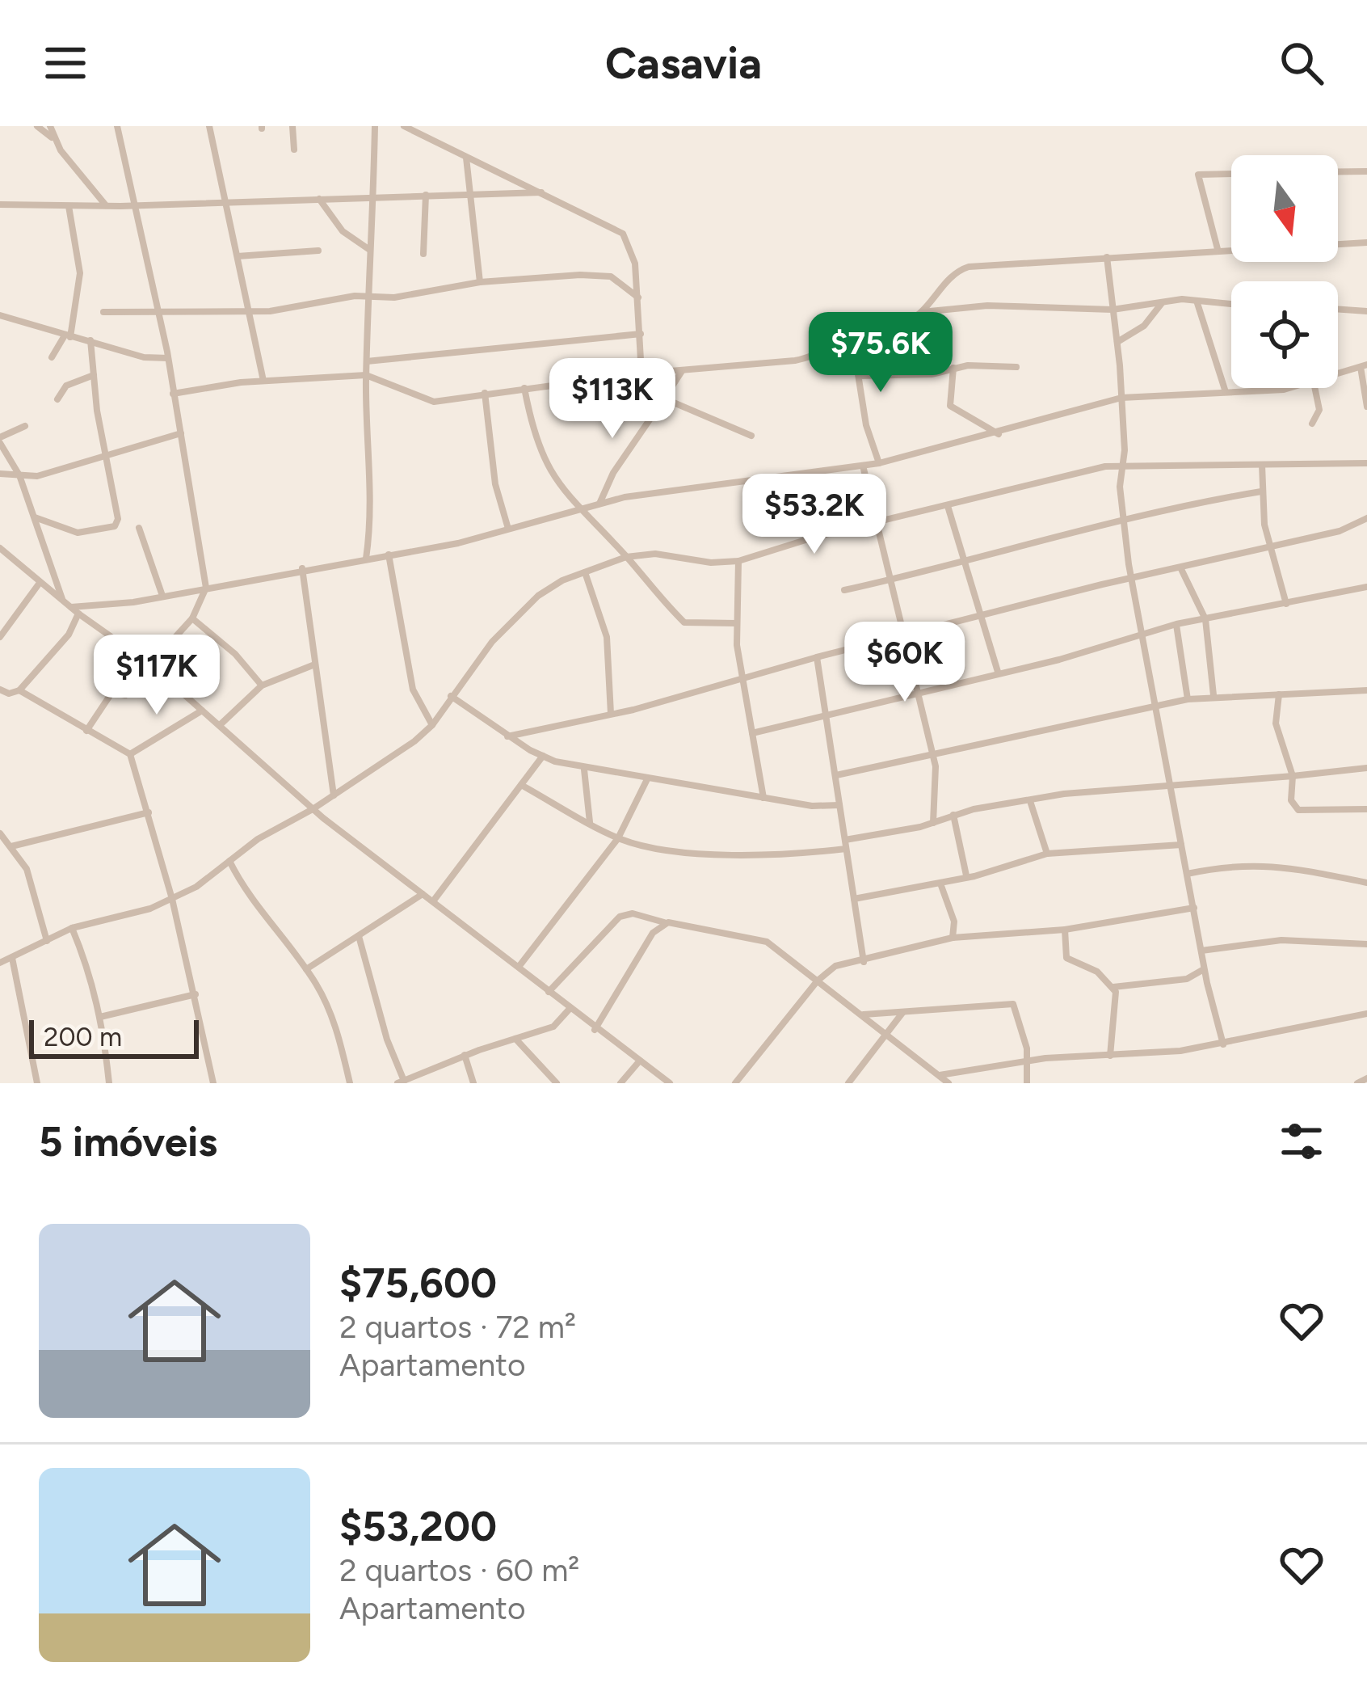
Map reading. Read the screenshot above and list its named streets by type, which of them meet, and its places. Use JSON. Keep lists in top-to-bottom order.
{
  "scale_bar": "200 m",
  "north": "bottom",
  "page": {
    "header": "Casavia",
    "price": [
      "$75.6K",
      "$113K",
      "$53.2K",
      "$60K",
      "$117K"
    ],
    "scale": "200 m",
    "heading": "5 imóveis",
    "list": [
      {
        "name": "$75,600",
        "note": "2 quartos · 72 m² · Apartamento"
      },
      {
        "name": "$53,200",
        "note": "2 quartos · 60 m² · Apartamento"
      }
    ]
  }
}
